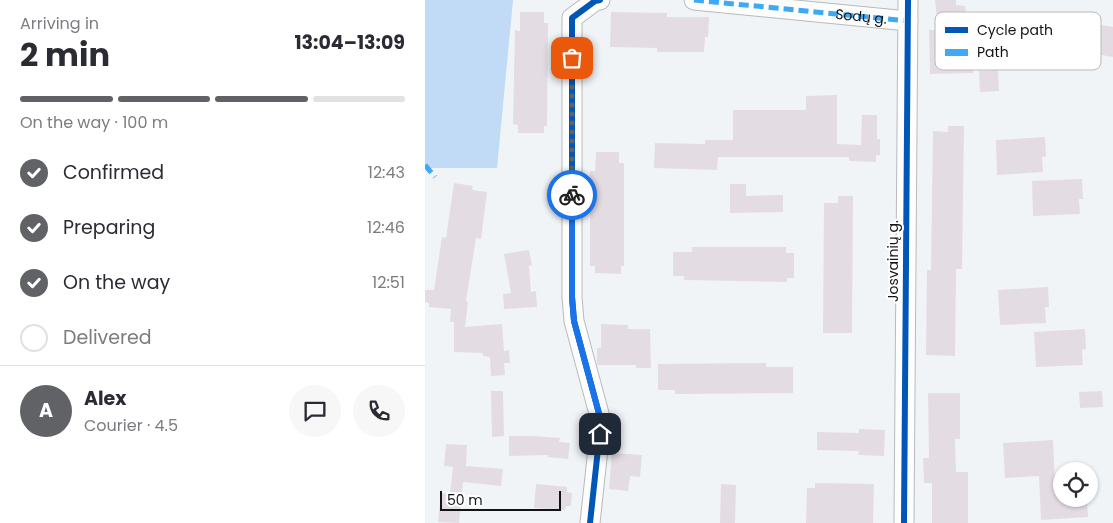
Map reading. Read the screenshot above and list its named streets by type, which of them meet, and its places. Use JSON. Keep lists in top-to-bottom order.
{
  "streets": {
    "street": ["Sodų g.", "Josvainių g."]
  },
  "crossings": [
    ["Sodų g.", "Josvainių g."]
  ],
  "legend": ["Cycle path", "Path"],
  "scale_bar": "50 m",
  "page": {
    "heading": ["2 min", "Arriving in", "13:04–13:09"],
    "panel": ["Alex", "Courier · 4.5"],
    "bar": "On the way · 100 m",
    "list": [
      ["Confirmed", "12:43"],
      ["Preparing", "12:46"],
      ["On the way", "12:51"],
      "Delivered"
    ],
    "round": "A",
    "scale": "50 m"
  }
}
